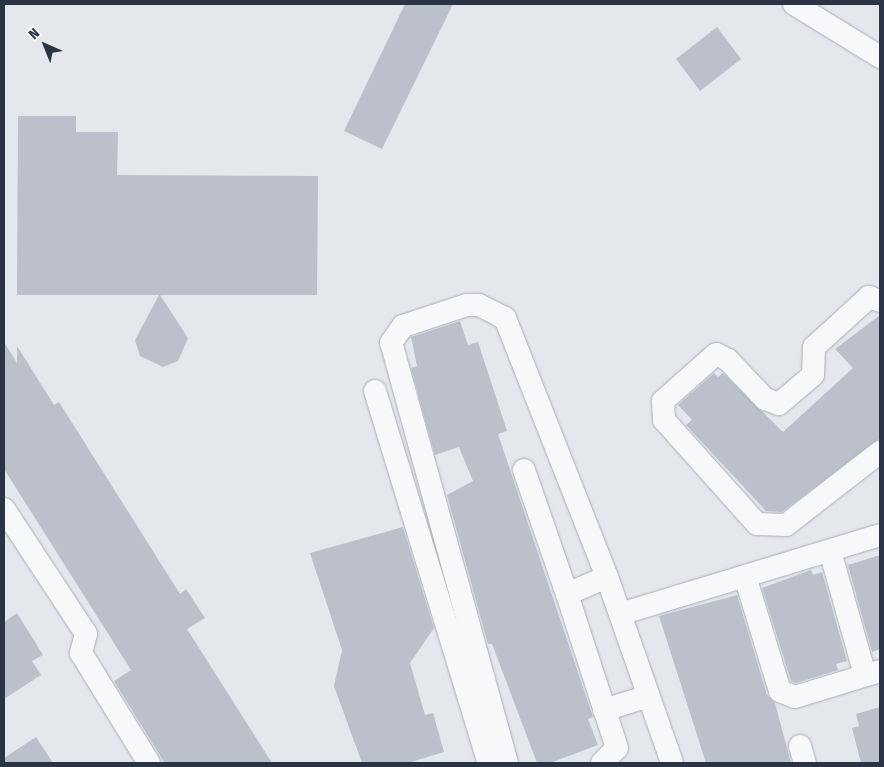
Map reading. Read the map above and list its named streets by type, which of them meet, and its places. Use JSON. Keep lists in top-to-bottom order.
{
  "north": "top left"
}
